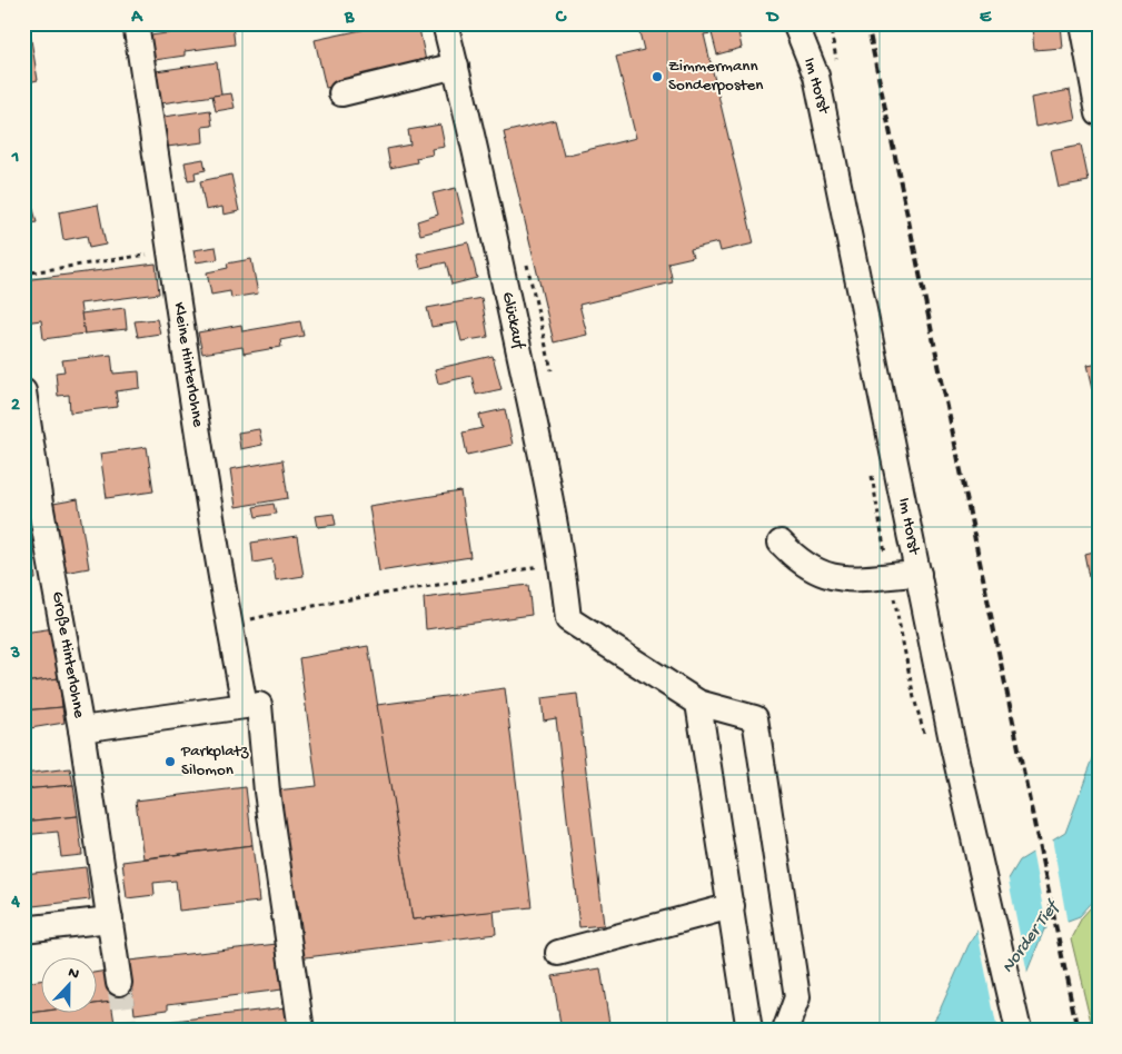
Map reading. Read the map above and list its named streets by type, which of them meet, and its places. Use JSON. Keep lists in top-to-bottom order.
{
  "streets": {
    "street": [
      "Im Horst",
      "Glückauf",
      "Kleine Hinterlohne",
      "Große Hinterlohne"
    ]
  },
  "water": ["Norder Tief"],
  "places": ["Zimmermann Sonderposten", "Parkplatz Silomon"],
  "north": "top",
  "grid": {
    "columns": [
      "A",
      "B",
      "C",
      "D",
      "E"
    ],
    "rows": [
      "1",
      "2",
      "3",
      "4"
    ]
  }
}
